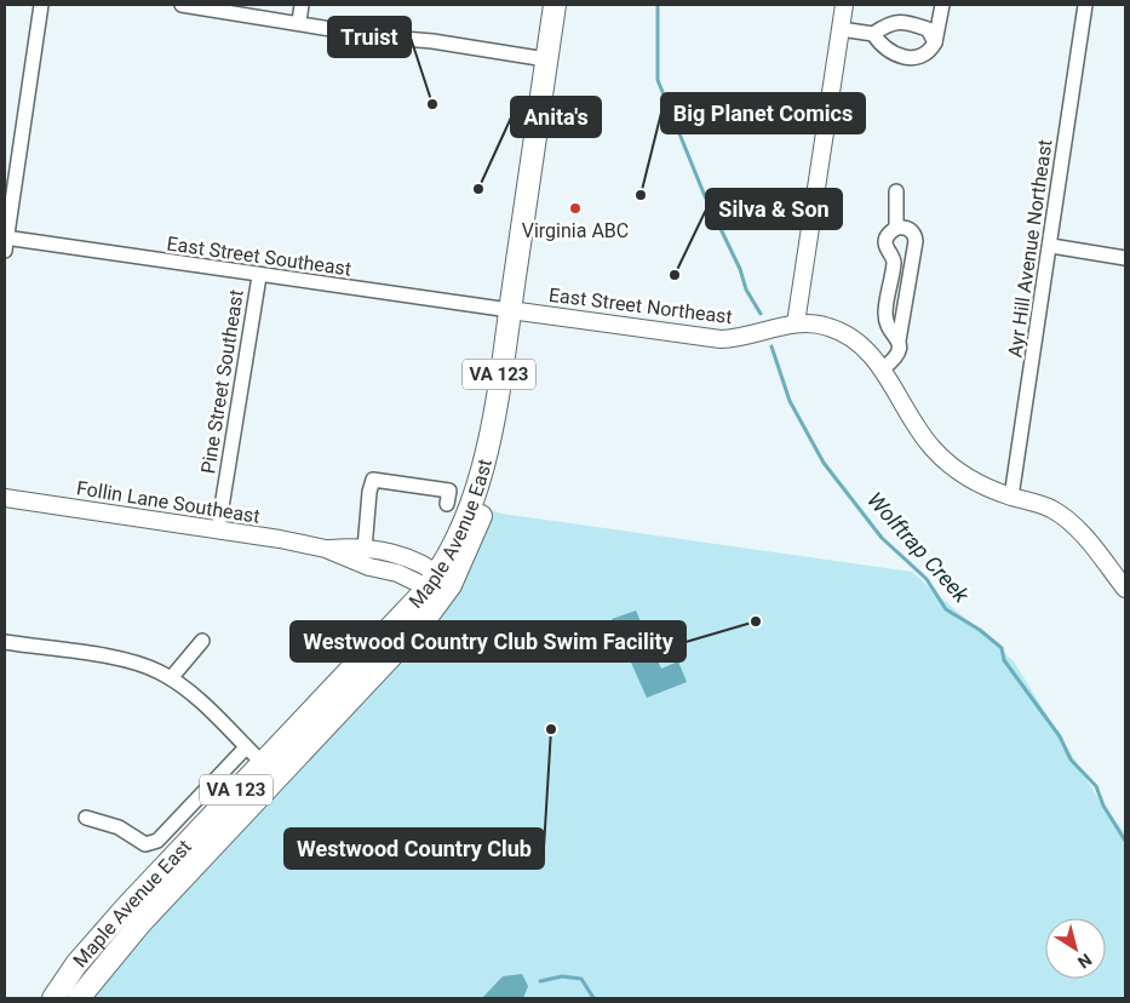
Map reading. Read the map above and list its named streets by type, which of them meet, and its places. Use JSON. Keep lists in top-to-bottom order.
{
  "streets": {
    "main road": ["VA 123", "Maple Avenue East"],
    "street": [
      "Ayr Hill Avenue Northeast",
      "East Street Southeast",
      "East Street Northeast",
      "Pine Street Southeast",
      "Follin Lane Southeast"
    ]
  },
  "crossings": [
    ["Ayr Hill Avenue Northeast", "East Street Northeast"],
    ["East Street Southeast", "East Street Northeast"],
    ["East Street Southeast", "Pine Street Southeast"],
    ["East Street Southeast", "Maple Avenue East"],
    ["East Street Northeast", "Maple Avenue East"],
    ["VA 123", "Follin Lane Southeast"],
    ["VA 123", "Maple Avenue East"],
    ["Pine Street Southeast", "Follin Lane Southeast"],
    ["Follin Lane Southeast", "Maple Avenue East"]
  ],
  "water": ["Wolftrap Creek"],
  "places": [
    "Truist",
    "Anita's",
    "Big Planet Comics",
    "Virginia ABC",
    "Silva & Son",
    "Westwood Country Club Swim Facility",
    "Westwood Country Club"
  ],
  "north": "bottom right"
}
